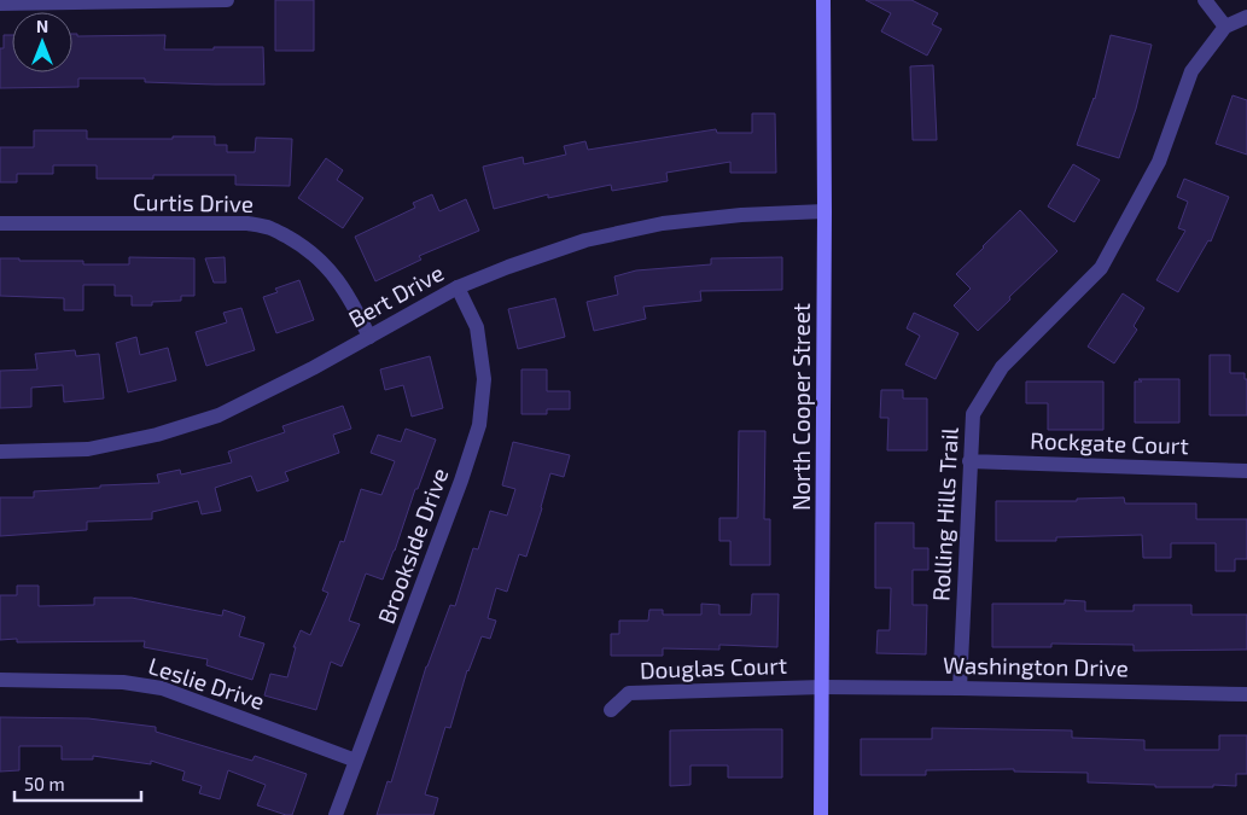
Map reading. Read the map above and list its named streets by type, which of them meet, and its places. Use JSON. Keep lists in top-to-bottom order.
{
  "streets": {
    "main road": ["North Cooper Street"],
    "street": [
      "Curtis Drive",
      "Bert Drive",
      "Rockgate Court",
      "Rolling Hills Trail",
      "Brookside Drive",
      "Washington Drive",
      "Douglas Court",
      "Leslie Drive"
    ]
  },
  "crossings": [
    ["Curtis Drive", "Bert Drive"],
    ["Bert Drive", "North Cooper Street"],
    ["Bert Drive", "Brookside Drive"],
    ["North Cooper Street", "Washington Drive"],
    ["North Cooper Street", "Douglas Court"],
    ["Rockgate Court", "Rolling Hills Trail"],
    ["Rolling Hills Trail", "Washington Drive"],
    ["Brookside Drive", "Leslie Drive"],
    ["Washington Drive", "Douglas Court"]
  ],
  "scale_bar": "50 m",
  "north": "top"
}
